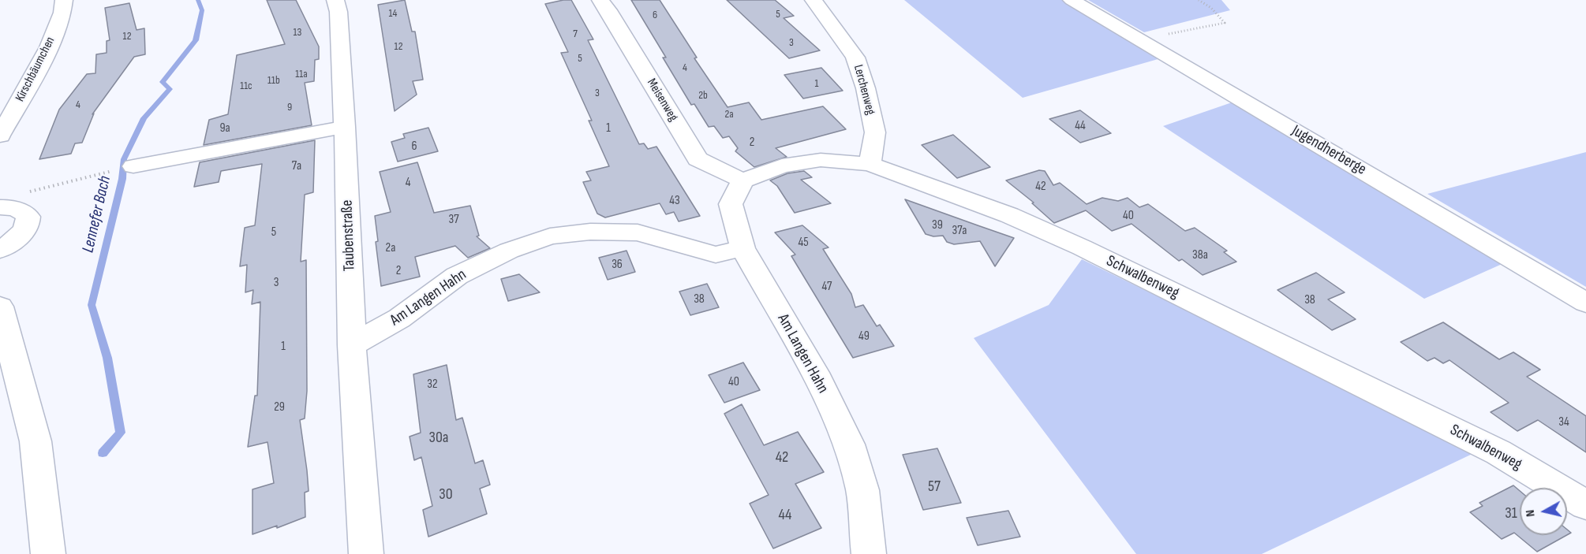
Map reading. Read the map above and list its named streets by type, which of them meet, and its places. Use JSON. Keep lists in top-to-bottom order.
{
  "streets": {
    "street": [
      "Kirschbäumchen",
      "Lerchenweg",
      "Meisenweg",
      "Jugendherberge",
      "Taubenstraße",
      "Schwalbenweg",
      "Am Langen Hahn"
    ]
  },
  "crossings": [
    ["Lerchenweg", "Schwalbenweg"],
    ["Meisenweg", "Schwalbenweg"],
    ["Taubenstraße", "Am Langen Hahn"]
  ],
  "water": ["Lennefer Bach"],
  "house_numbers": [
    "14",
    "5",
    "6",
    "13",
    "7",
    "12",
    "3",
    "12",
    "5",
    "4",
    "11a",
    "11b",
    "1",
    "11c",
    "3",
    "2b",
    "4",
    "9",
    "2a",
    "44",
    "9a",
    "1",
    "2",
    "6",
    "7a",
    "4",
    "42",
    "43",
    "40",
    "37",
    "39",
    "37a",
    "5",
    "45",
    "2a",
    "38a",
    "36",
    "2",
    "3",
    "47",
    "38",
    "38",
    "49",
    "1",
    "40",
    "32",
    "29",
    "34",
    "30a",
    "42",
    "57",
    "30",
    "31",
    "44"
  ],
  "north": "left"
}
